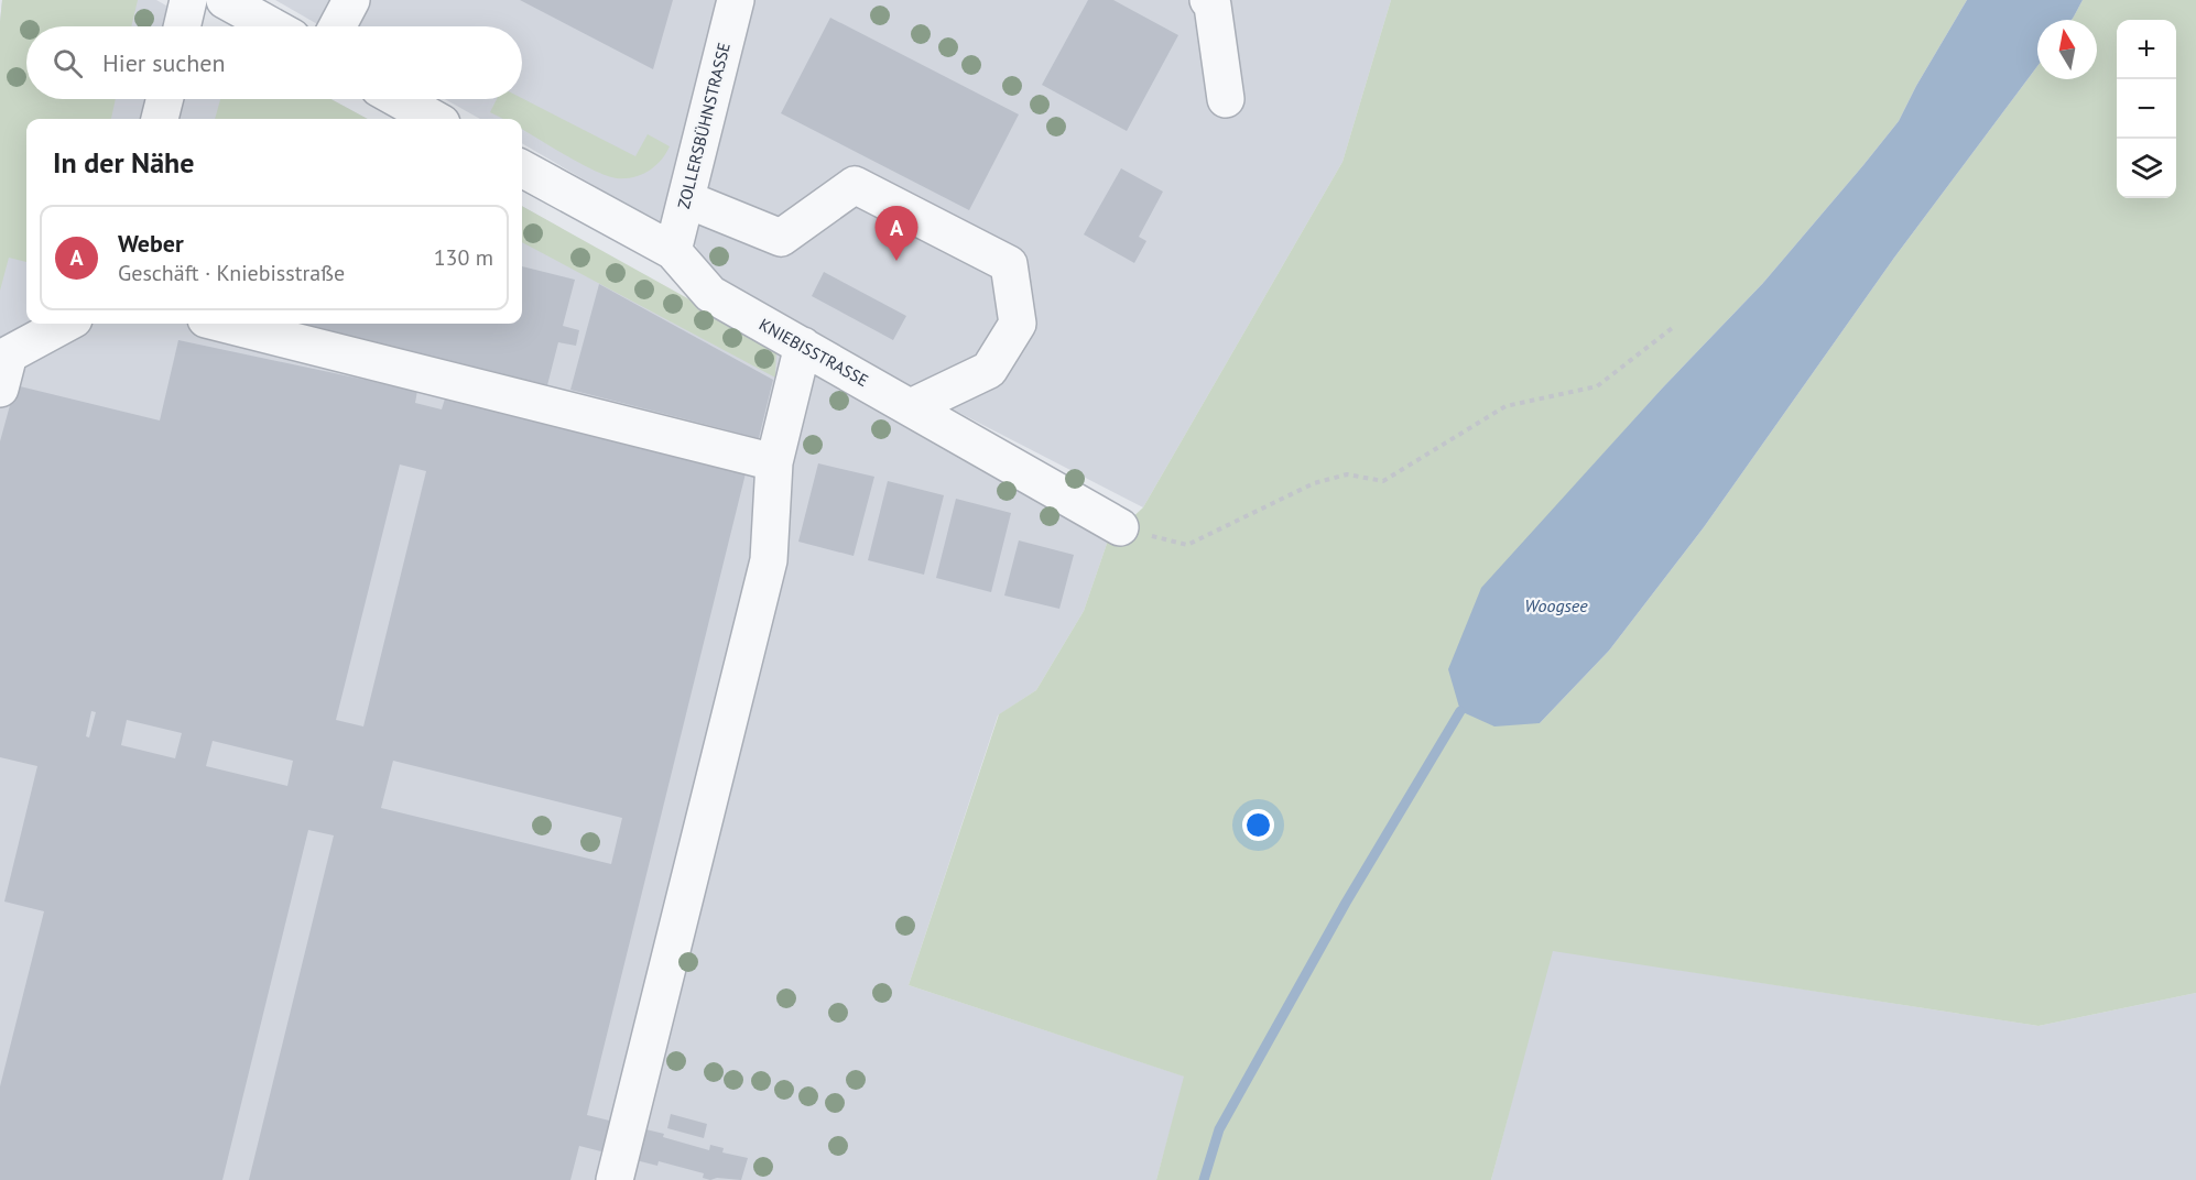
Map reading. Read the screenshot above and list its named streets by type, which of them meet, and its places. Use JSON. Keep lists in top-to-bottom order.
{
  "streets": {
    "street": ["ZOLLERSBÜHNSTRASSE", "KNIEBISSTRASSE"]
  },
  "crossings": [
    ["ZOLLERSBÜHNSTRASSE", "KNIEBISSTRASSE"]
  ],
  "water": ["Woogsee"],
  "north": "top",
  "page": {
    "map_buttons": ["+", "−"],
    "search": "Hier suchen",
    "heading": "In der Nähe",
    "list": [
      {
        "mark": "A",
        "name": "Weber",
        "note": "Geschäft · Kniebisstraße",
        "value": "130 m"
      }
    ],
    "pins": "A"
  }
}
